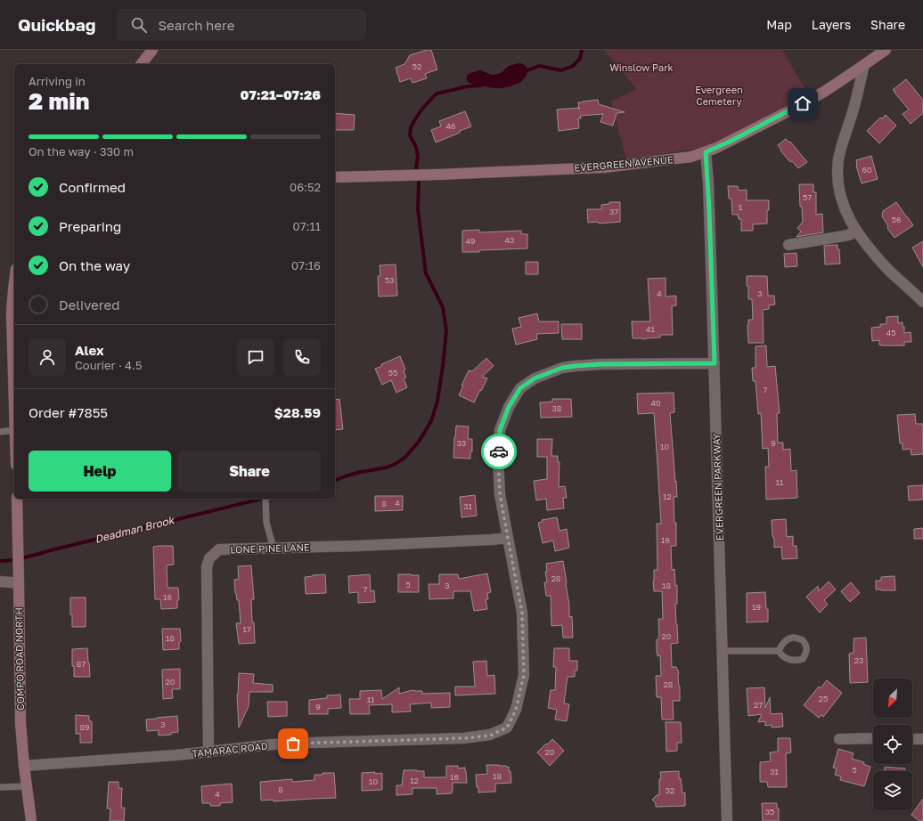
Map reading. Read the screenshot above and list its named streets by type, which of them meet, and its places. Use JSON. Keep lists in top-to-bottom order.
{
  "streets": {
    "main road": ["EVERGREEN AVENUE", "COMPO ROAD NORTH"],
    "street": ["EVERGREEN PARKWAY", "LONE PINE LANE", "TAMARAC ROAD"]
  },
  "crossings": [
    ["EVERGREEN AVENUE", "EVERGREEN PARKWAY"],
    ["EVERGREEN PARKWAY", "TAMARAC ROAD"],
    ["LONE PINE LANE", "TAMARAC ROAD"],
    ["COMPO ROAD NORTH", "TAMARAC ROAD"]
  ],
  "water": ["Deadman Brook"],
  "parks": ["Winslow Park", "Evergreen Cemetery"],
  "house_numbers": [
    "52",
    "46",
    "60",
    "57",
    "1",
    "37",
    "56",
    "43",
    "49",
    "53",
    "4",
    "3",
    "41",
    "45",
    "55",
    "7",
    "40",
    "38",
    "33",
    "9",
    "10",
    "11",
    "12",
    "4",
    "8",
    "31",
    "16",
    "28",
    "5",
    "3",
    "18",
    "7",
    "16",
    "19",
    "17",
    "20",
    "18",
    "23",
    "87",
    "20",
    "28",
    "25",
    "11",
    "27",
    "9",
    "3",
    "89",
    "20",
    "5",
    "31",
    "18",
    "16",
    "12",
    "10",
    "8",
    "32",
    "4",
    "35"
  ],
  "north": "bottom left",
  "page": {
    "header": "Quickbag",
    "search": "Search here",
    "nav": ["Map", "Layers", "Share"],
    "heading": ["2 min", "Arriving in", "07:21–07:26"],
    "panel": [
      "Alex",
      "Courier · 4.5",
      "Order #7855",
      "$28.59"
    ],
    "bar": "On the way · 330 m",
    "list": [
      ["Confirmed", "06:52"],
      ["Preparing", "07:11"],
      ["On the way", "07:16"],
      "Delivered"
    ],
    "buttons": ["Help", "Share"]
  }
}
